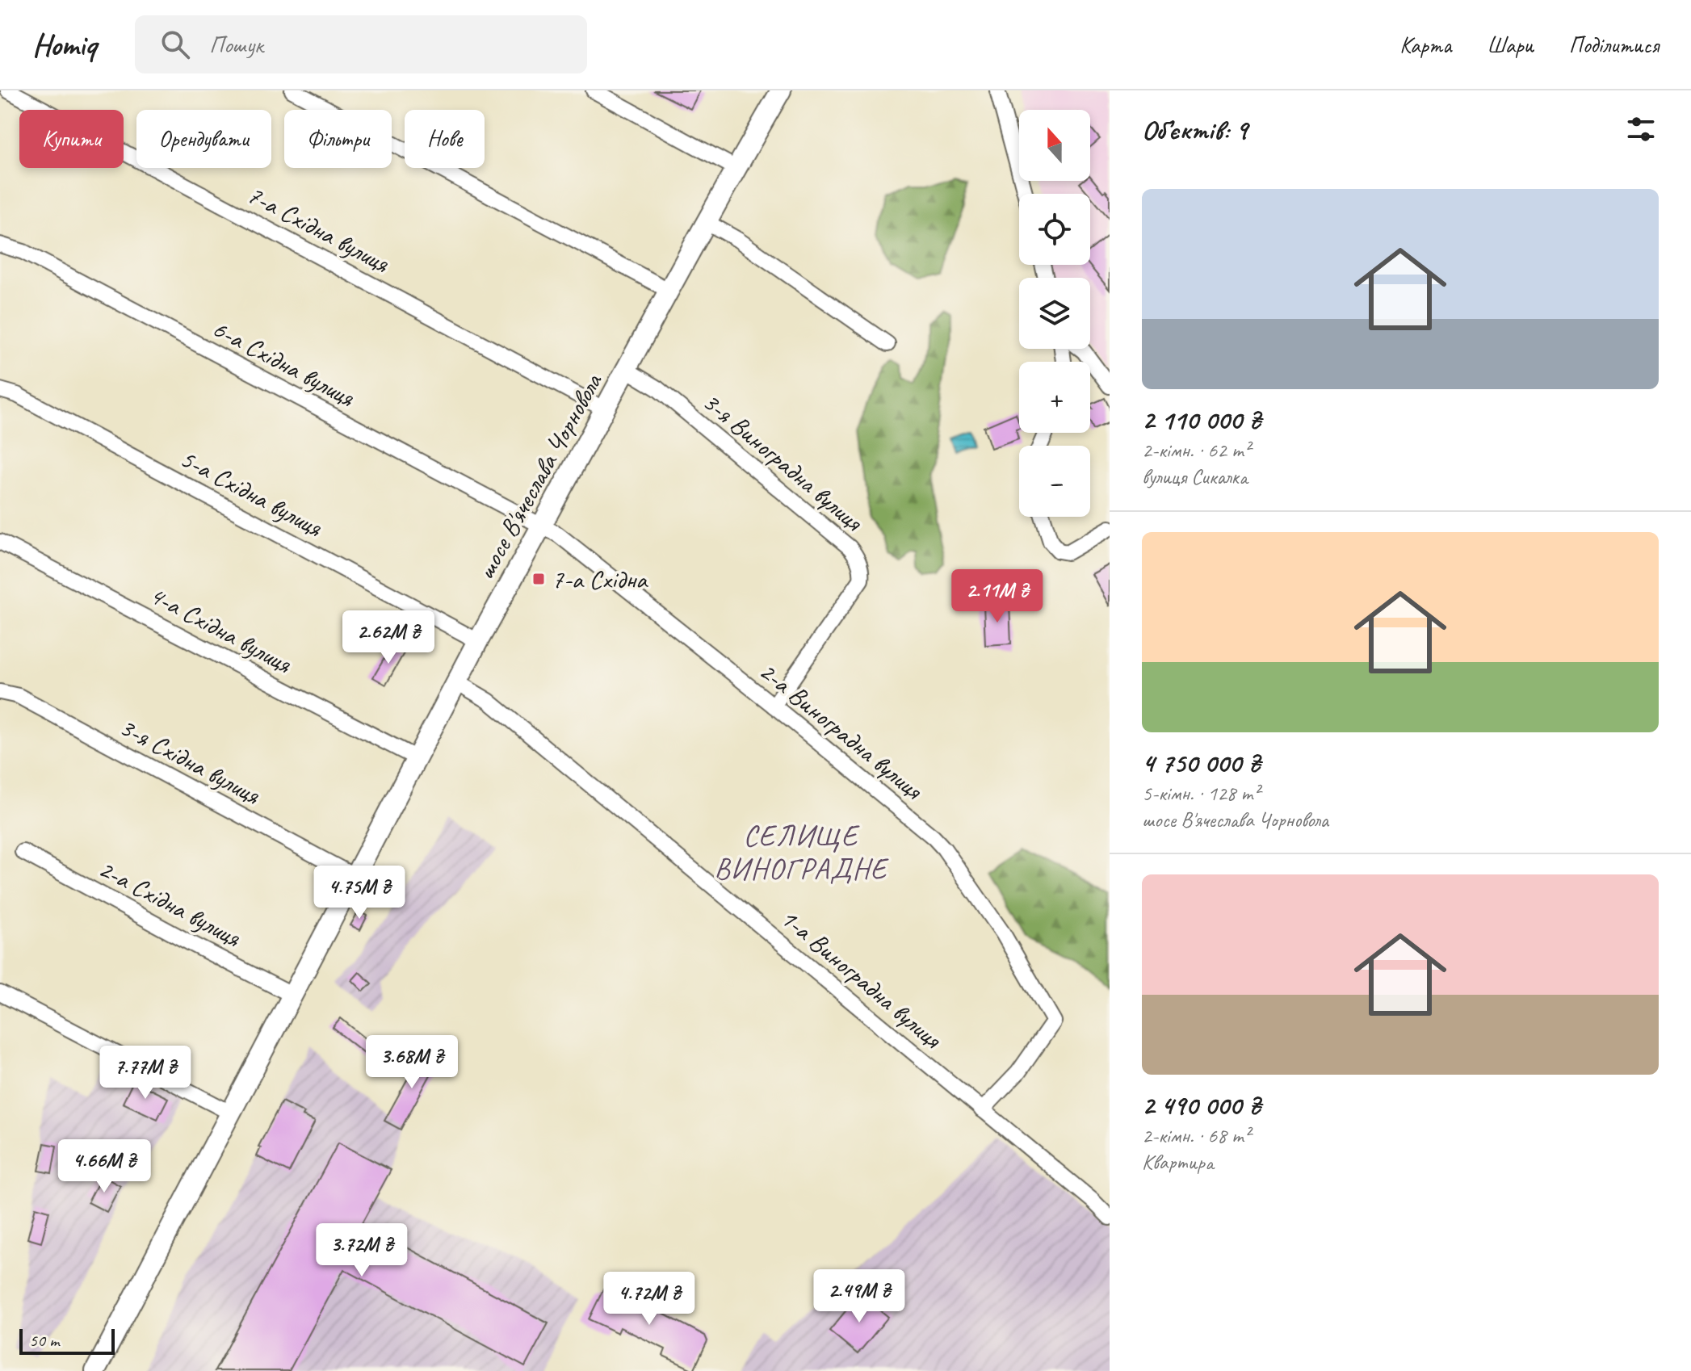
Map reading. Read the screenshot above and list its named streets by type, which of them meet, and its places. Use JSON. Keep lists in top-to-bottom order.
{
  "streets": {
    "main road": ["шосе В'ячеслава Чорновола"],
    "street": [
      "7-а Східна вулиця",
      "6-а Східна вулиця",
      "3-я Виноградна вулиця",
      "5-а Східна вулиця",
      "4-а Східна вулиця",
      "2-а Виноградна вулиця",
      "3-я Східна вулиця",
      "2-а Східна вулиця",
      "1-а Виноградна вулиця"
    ]
  },
  "crossings": [
    ["7-а Східна вулиця", "шосе В'ячеслава Чорновола"],
    ["6-а Східна вулиця", "шосе В'ячеслава Чорновола"],
    ["6-а Східна вулиця", "2-а Виноградна вулиця"],
    ["3-я Виноградна вулиця", "шосе В'ячеслава Чорновола"],
    ["3-я Виноградна вулиця", "2-а Виноградна вулиця"],
    ["шосе В'ячеслава Чорновола", "5-а Східна вулиця"],
    ["шосе В'ячеслава Чорновола", "4-а Східна вулиця"],
    ["шосе В'ячеслава Чорновола", "2-а Виноградна вулиця"],
    ["шосе В'ячеслава Чорновола", "3-я Східна вулиця"],
    ["шосе В'ячеслава Чорновола", "2-а Східна вулиця"],
    ["шосе В'ячеслава Чорновола", "1-а Виноградна вулиця"],
    ["2-а Виноградна вулиця", "1-а Виноградна вулиця"]
  ],
  "districts": ["СЕЛИЩЕ ВИНОГРАДНЕ"],
  "places": {
    "transit": ["7-а Східна"]
  },
  "scale_bar": "50 m",
  "north": "top",
  "page": {
    "header": "Homiq",
    "search": "Пошук",
    "nav": ["Карта", "Шари", "Поділитися"],
    "heading": "Об’єктів: 9",
    "map_buttons": ["+", "−"],
    "chip": [
      "Купити",
      "Орендувати",
      "Фільтри",
      "Нове"
    ],
    "list": [
      {
        "name": "2 110 000 ₴",
        "note": "2-кімн. · 62 m² · вулиця Сикалка"
      },
      {
        "name": "4 750 000 ₴",
        "note": "5-кімн. · 128 m² · шосе В'ячеслава Чорновола"
      },
      {
        "name": "2 490 000 ₴",
        "note": "2-кімн. · 68 m² · Квартира"
      }
    ],
    "price": [
      "2.11M ₴",
      "2.62M ₴",
      "4.75M ₴",
      "3.68M ₴",
      "7.77M ₴",
      "4.66M ₴",
      "3.72M ₴",
      "2.49M ₴",
      "4.72M ₴"
    ],
    "scale": "50 m"
  }
}
